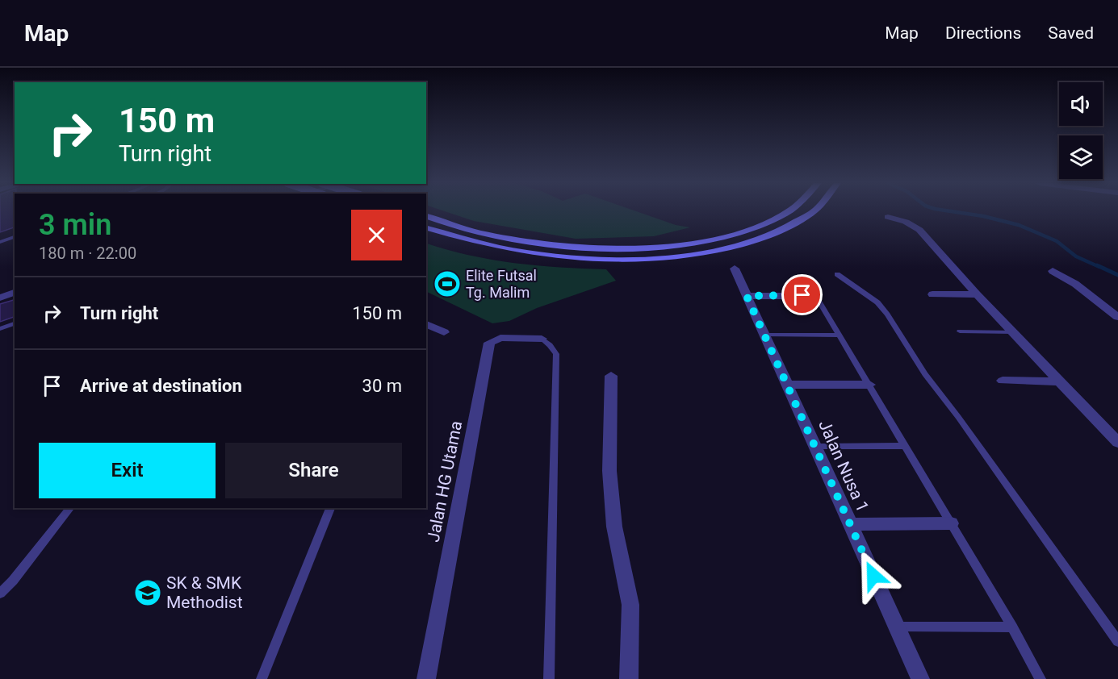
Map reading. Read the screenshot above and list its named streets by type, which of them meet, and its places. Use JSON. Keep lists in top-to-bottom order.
{
  "streets": {
    "street": ["Jalan Nusa 1", "Jalan HG Utama"]
  },
  "places": {
    "sports": ["Elite Futsal Tg. Malim"],
    "school or university": ["SK & SMK Methodist"]
  },
  "page": {
    "header": "Map",
    "nav": ["Map", "Directions", "Saved"],
    "turn": ["150 m", "Turn right"],
    "heading": ["3 min", "180 m · 22:00"],
    "list": [
      {
        "name": "Turn right",
        "value": "150 m"
      },
      {
        "name": "Arrive at destination",
        "value": "30 m"
      }
    ],
    "buttons": ["Exit", "Share"]
  }
}
